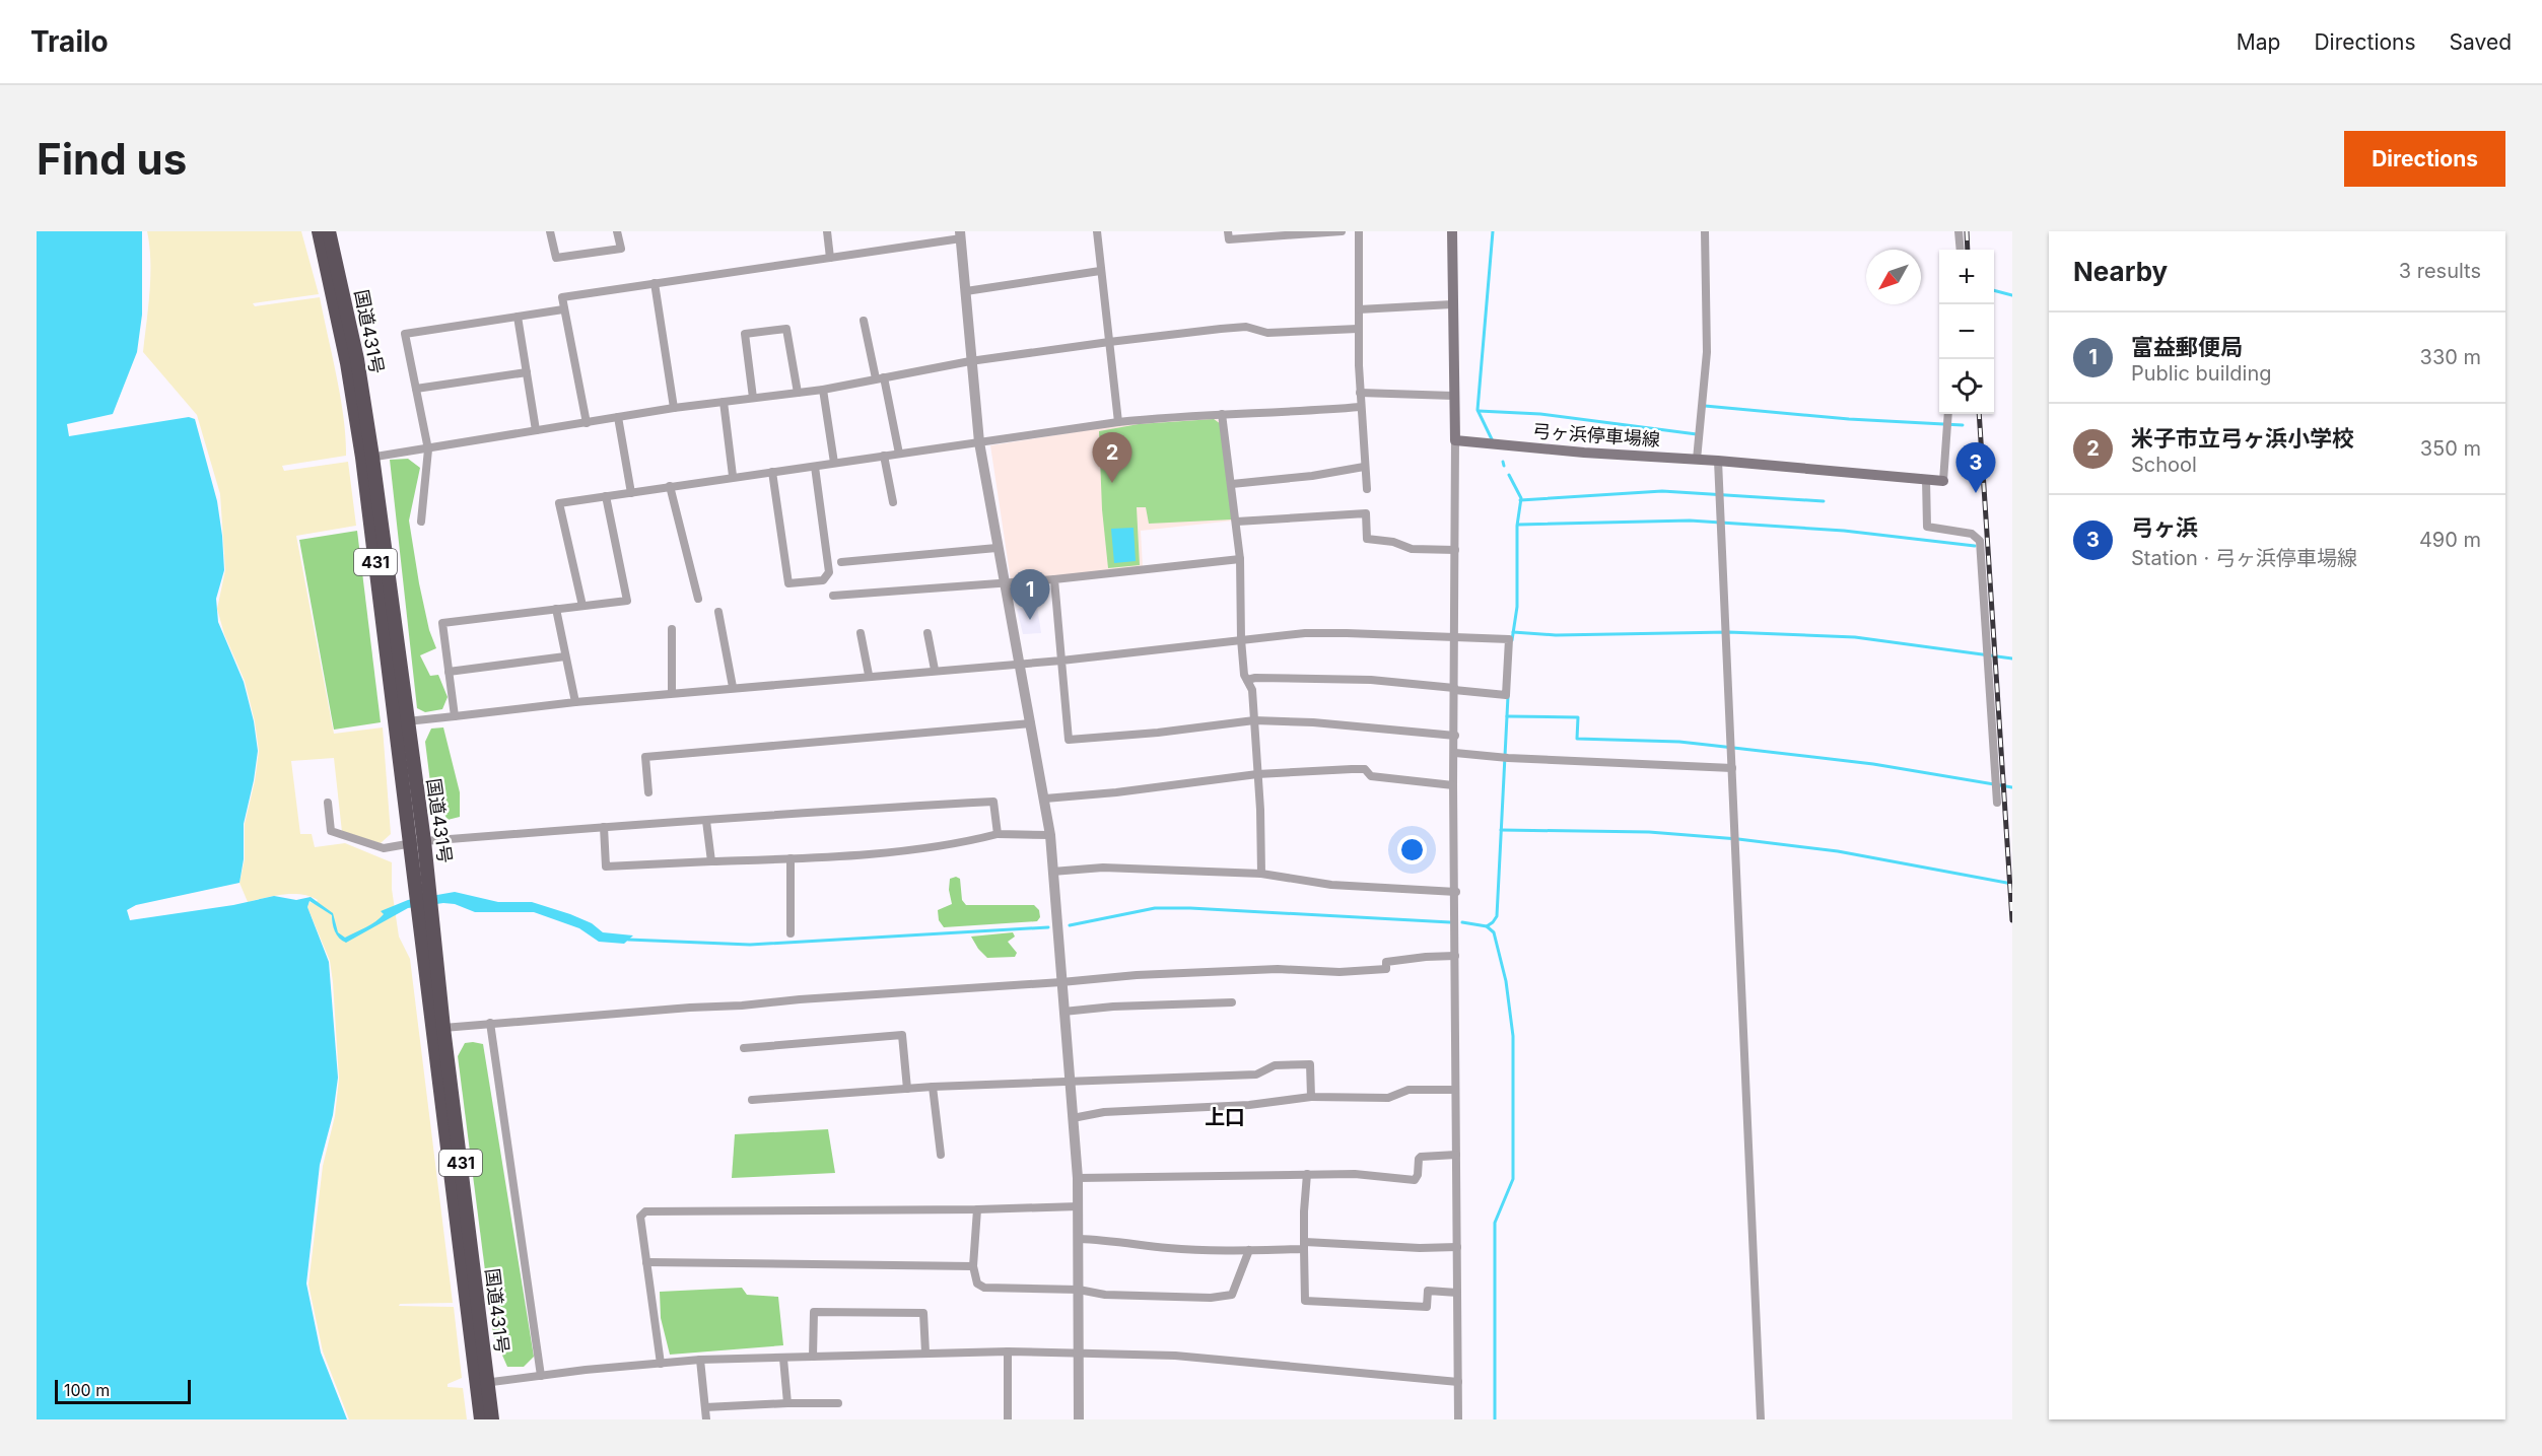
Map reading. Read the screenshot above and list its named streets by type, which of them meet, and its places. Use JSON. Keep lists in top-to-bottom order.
{
  "streets": {
    "highway": ["国道431号", "431"],
    "main road": ["弓ヶ浜停車場線"]
  },
  "districts": ["上口"],
  "scale_bar": "100 m",
  "north": "bottom left",
  "page": {
    "header": "Trailo",
    "nav": ["Map", "Directions", "Saved"],
    "buttons": "Directions",
    "title": "Find us",
    "heading": ["Nearby", "3 results"],
    "map_buttons": ["+", "−"],
    "list": [
      {
        "mark": "1",
        "name": "富益郵便局",
        "note": "Public building",
        "value": "330 m"
      },
      {
        "mark": "2",
        "name": "米子市立弓ヶ浜小学校",
        "note": "School",
        "value": "350 m"
      },
      {
        "mark": "3",
        "name": "弓ヶ浜",
        "note": "Station · 弓ヶ浜停車場線",
        "value": "490 m"
      }
    ],
    "pins": ["2", "3", "1"],
    "scale": "100 m"
  }
}
